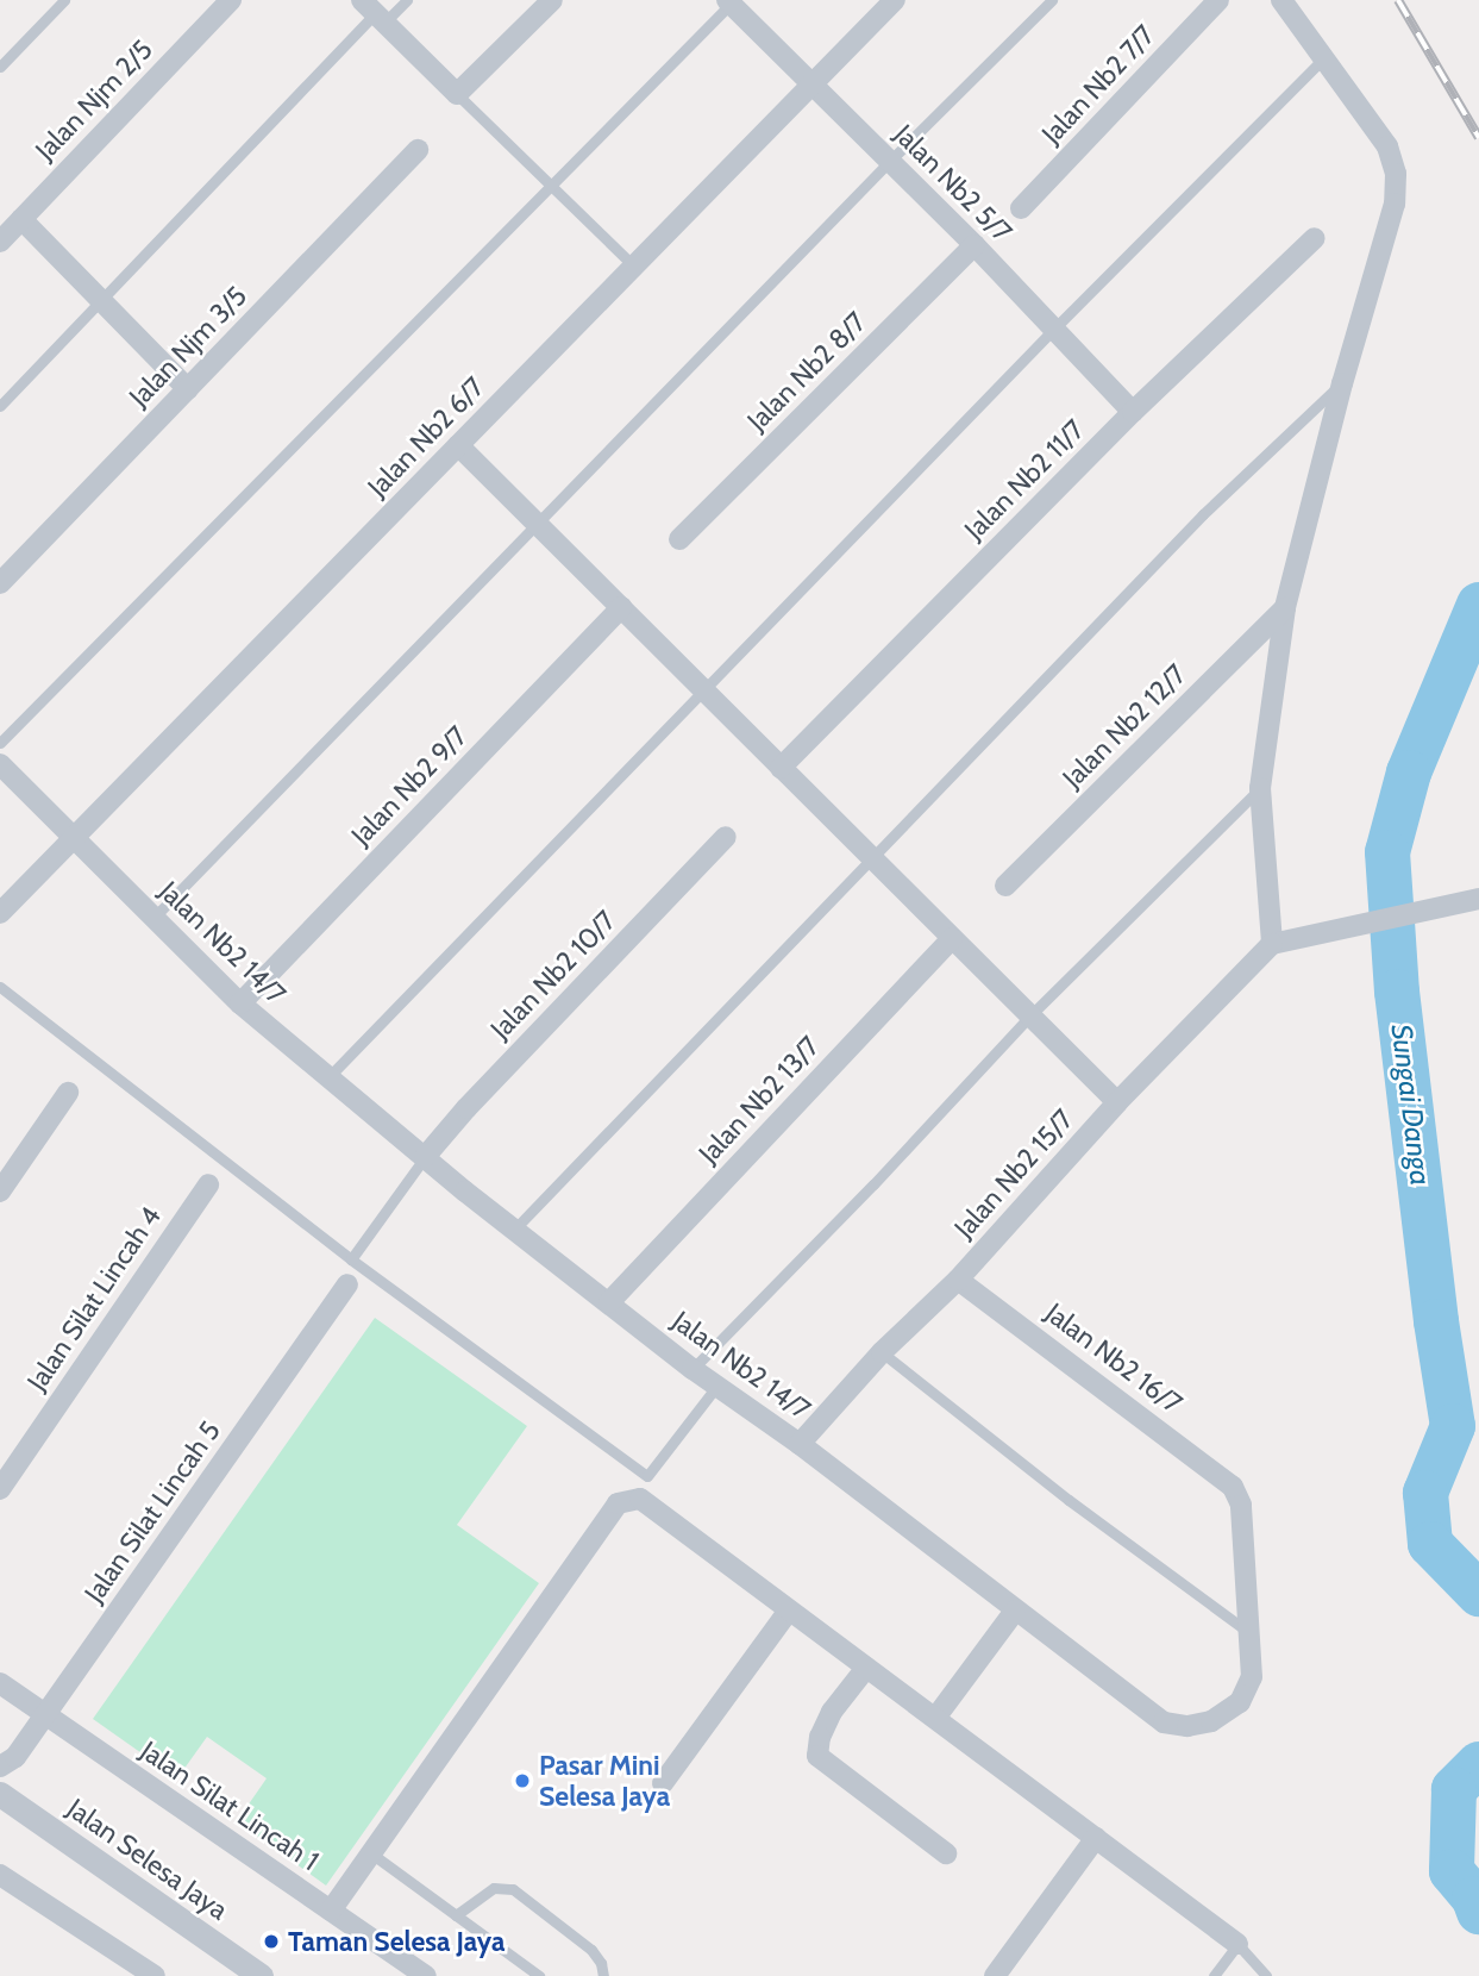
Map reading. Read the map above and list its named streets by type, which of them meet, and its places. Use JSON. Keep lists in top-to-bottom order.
{
  "streets": {
    "street": [
      "Jalan Nb2 7/7",
      "Jalan Njm 2/5",
      "Jalan Nb2 5/7",
      "Jalan Njm 3/5",
      "Jalan Nb2 8/7",
      "Jalan Nb2 6/7",
      "Jalan Nb2 11/7",
      "Jalan Nb2 12/7",
      "Jalan Nb2 9/7",
      "Jalan Nb2 14/7",
      "Jalan Nb2 10/7",
      "Jalan Nb2 13/7",
      "Jalan Nb2 15/7",
      "Jalan Silat Lincah 4",
      "Jalan Nb2 16/7",
      "Jalan Silat Lincah 5",
      "Jalan Silat Lincah 1",
      "Jalan Selesa Jaya"
    ]
  },
  "crossings": [
    ["Jalan Nb2 5/7", "Jalan Nb2 8/7"],
    ["Jalan Nb2 5/7", "Jalan Nb2 6/7"],
    ["Jalan Nb2 5/7", "Jalan Nb2 11/7"],
    ["Jalan Nb2 6/7", "Jalan Nb2 14/7"],
    ["Jalan Nb2 9/7", "Jalan Nb2 14/7"],
    ["Jalan Nb2 14/7", "Jalan Nb2 10/7"],
    ["Jalan Nb2 14/7", "Jalan Nb2 13/7"],
    ["Jalan Nb2 14/7", "Jalan Nb2 15/7"],
    ["Jalan Nb2 14/7", "Jalan Nb2 16/7"],
    ["Jalan Nb2 15/7", "Jalan Nb2 16/7"],
    ["Jalan Silat Lincah 5", "Jalan Silat Lincah 1"]
  ],
  "water": ["Sungai Danga"],
  "places": ["Pasar Mini Selesa Jaya", "Taman Selesa Jaya"]
}
